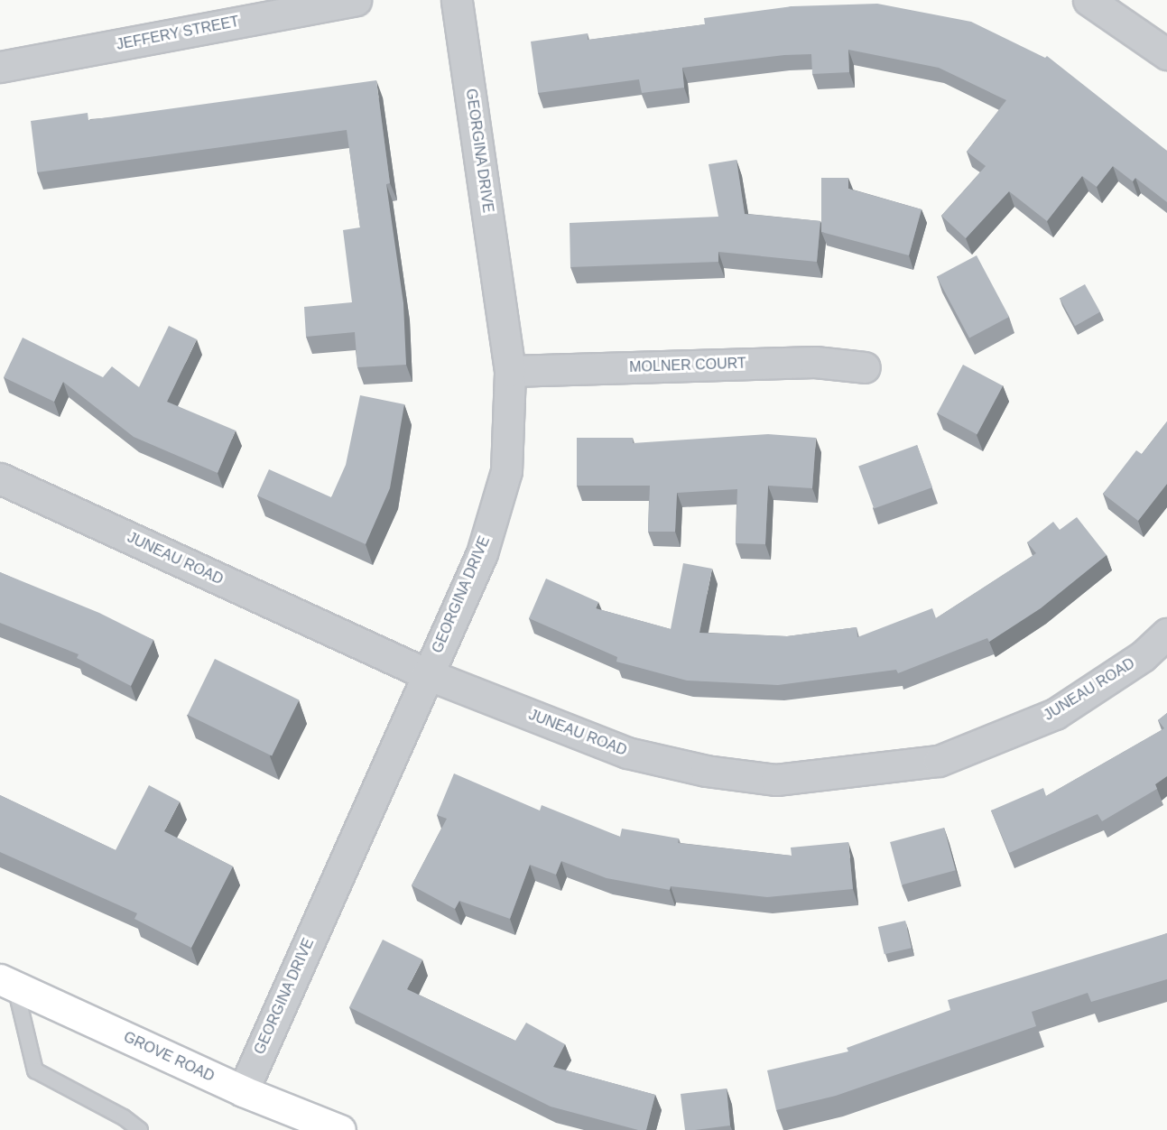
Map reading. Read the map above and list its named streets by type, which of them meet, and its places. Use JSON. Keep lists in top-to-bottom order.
{
  "streets": {
    "main road": ["GROVE ROAD"],
    "street": [
      "JEFFERY STREET",
      "GEORGINA DRIVE",
      "MOLNER COURT",
      "JUNEAU ROAD"
    ]
  },
  "crossings": [
    ["GEORGINA DRIVE", "MOLNER COURT"],
    ["GEORGINA DRIVE", "JUNEAU ROAD"],
    ["GEORGINA DRIVE", "GROVE ROAD"]
  ]
}
